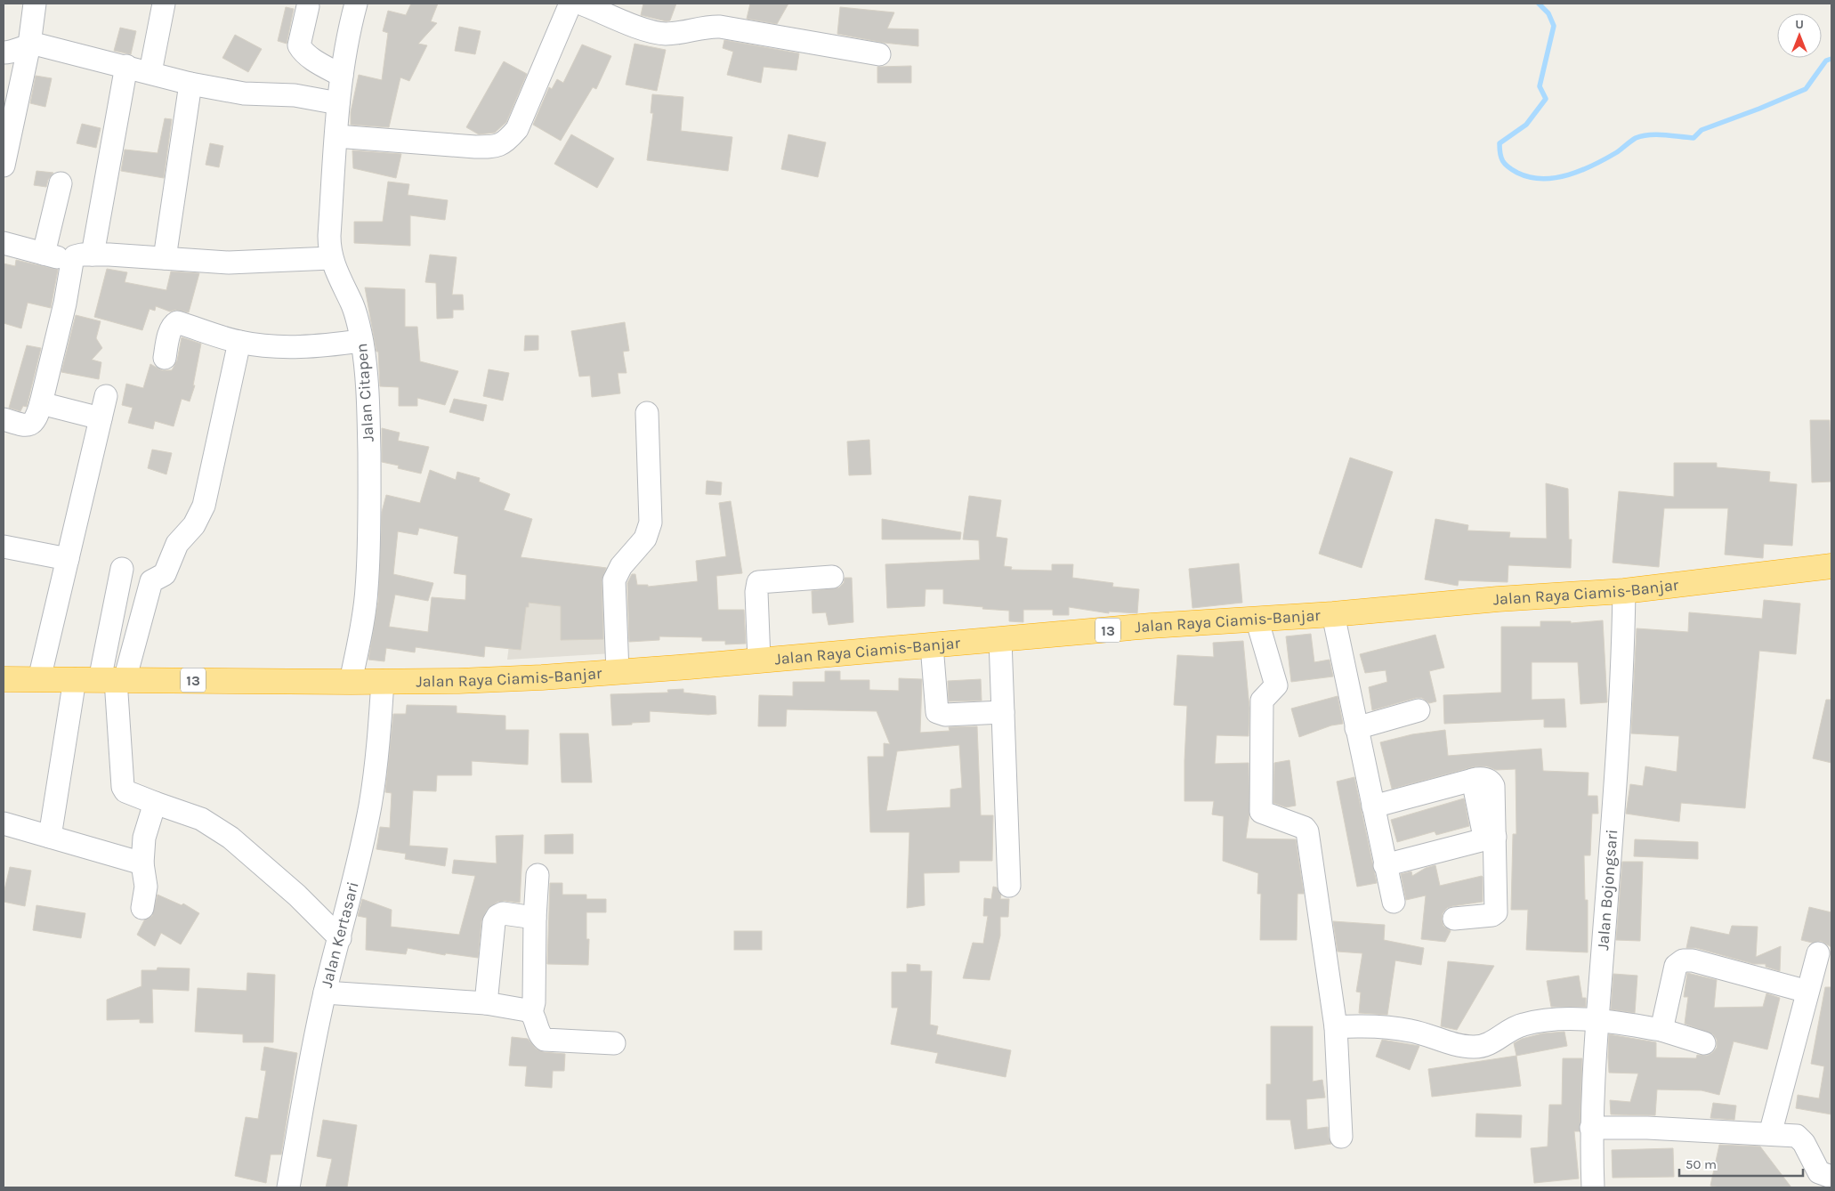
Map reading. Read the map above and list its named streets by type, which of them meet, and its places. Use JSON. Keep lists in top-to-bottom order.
{
  "streets": {
    "highway": ["Jalan Raya Ciamis-Banjar", "13"],
    "street": ["Jalan Citapen", "Jalan Bojongsari", "Jalan Kertasari"]
  },
  "crossings": [
    ["Jalan Citapen", "13"],
    ["Jalan Raya Ciamis-Banjar", "13"],
    ["Jalan Raya Ciamis-Banjar", "Jalan Bojongsari"],
    ["Jalan Raya Ciamis-Banjar", "Jalan Kertasari"],
    ["13", "Jalan Kertasari"]
  ],
  "scale_bar": "50 m",
  "north": "top"
}
